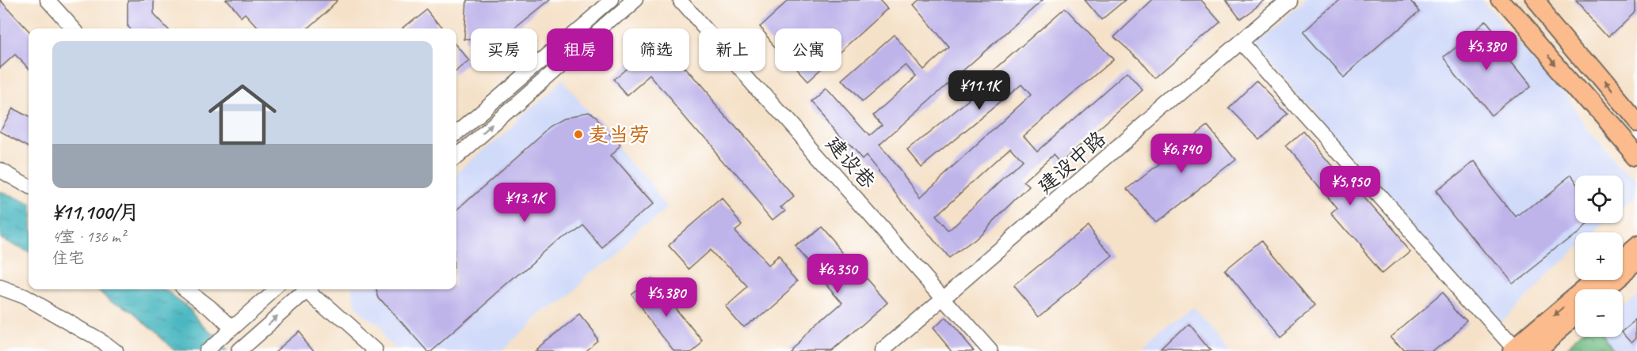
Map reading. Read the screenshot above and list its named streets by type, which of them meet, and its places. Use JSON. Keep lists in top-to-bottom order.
{
  "streets": {
    "street": ["建设巷", "建设中路"]
  },
  "crossings": [
    ["建设巷", "建设中路"]
  ],
  "places": ["麦当劳"],
  "page": {
    "chip": [
      "买房",
      "租房",
      "筛选",
      "新上",
      "公寓"
    ],
    "list": [
      {
        "name": "¥11,100/月",
        "note": "4室 · 136 m² · 住宅"
      }
    ],
    "price": [
      "¥5,380",
      "¥11.1K",
      "¥6,740",
      "¥5,950",
      "¥13.1K",
      "¥6,350",
      "¥5,380"
    ],
    "map_buttons": ["+", "−"]
  }
}
